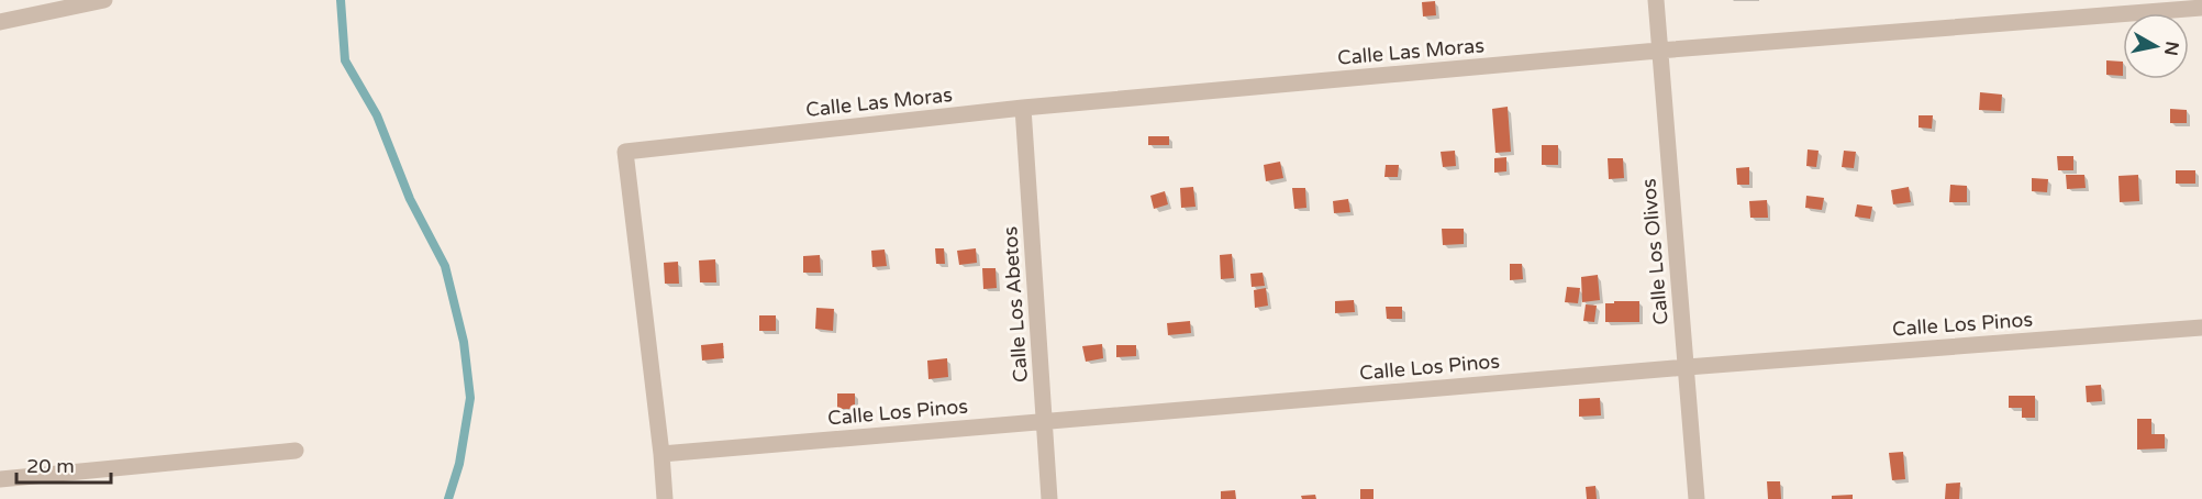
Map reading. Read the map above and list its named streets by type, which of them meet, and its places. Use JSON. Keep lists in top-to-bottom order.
{
  "streets": {
    "street": [
      "Calle Las Moras",
      "Calle Los Olivos",
      "Calle Los Abetos",
      "Calle Los Pinos"
    ]
  },
  "crossings": [
    ["Calle Las Moras", "Calle Los Olivos"],
    ["Calle Las Moras", "Calle Los Abetos"],
    ["Calle Las Moras", "Calle Los Pinos"],
    ["Calle Los Olivos", "Calle Los Pinos"],
    ["Calle Los Abetos", "Calle Los Pinos"]
  ],
  "scale_bar": "20 m",
  "north": "right"
}
